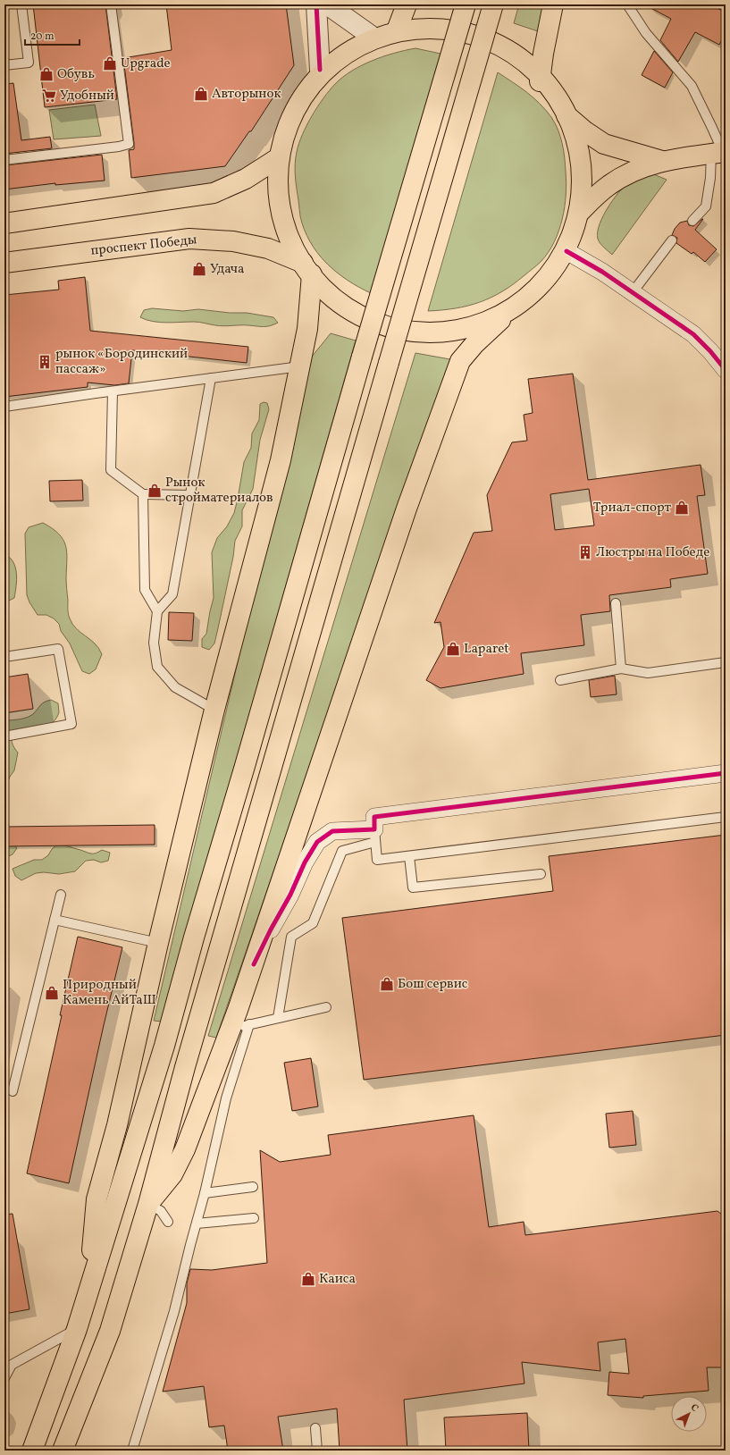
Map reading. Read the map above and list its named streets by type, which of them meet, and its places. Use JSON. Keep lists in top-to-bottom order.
{
  "streets": {
    "main road": ["проспект Победы"]
  },
  "places": {
    "shop": [
      "Upgrade",
      "Обувь",
      "Авторынок",
      "Удача",
      "Рынок стройматериалов",
      "Триал-спорт",
      "Laparet",
      "Бош сервис",
      "Природный Камень АйТаШ",
      "Каиса"
    ],
    "supermarket": ["Удобный"],
    "building": ["рынок «Бородинский пассаж»", "Люстры на Победе"]
  },
  "scale_bar": "20 m",
  "north": "top right"
}
